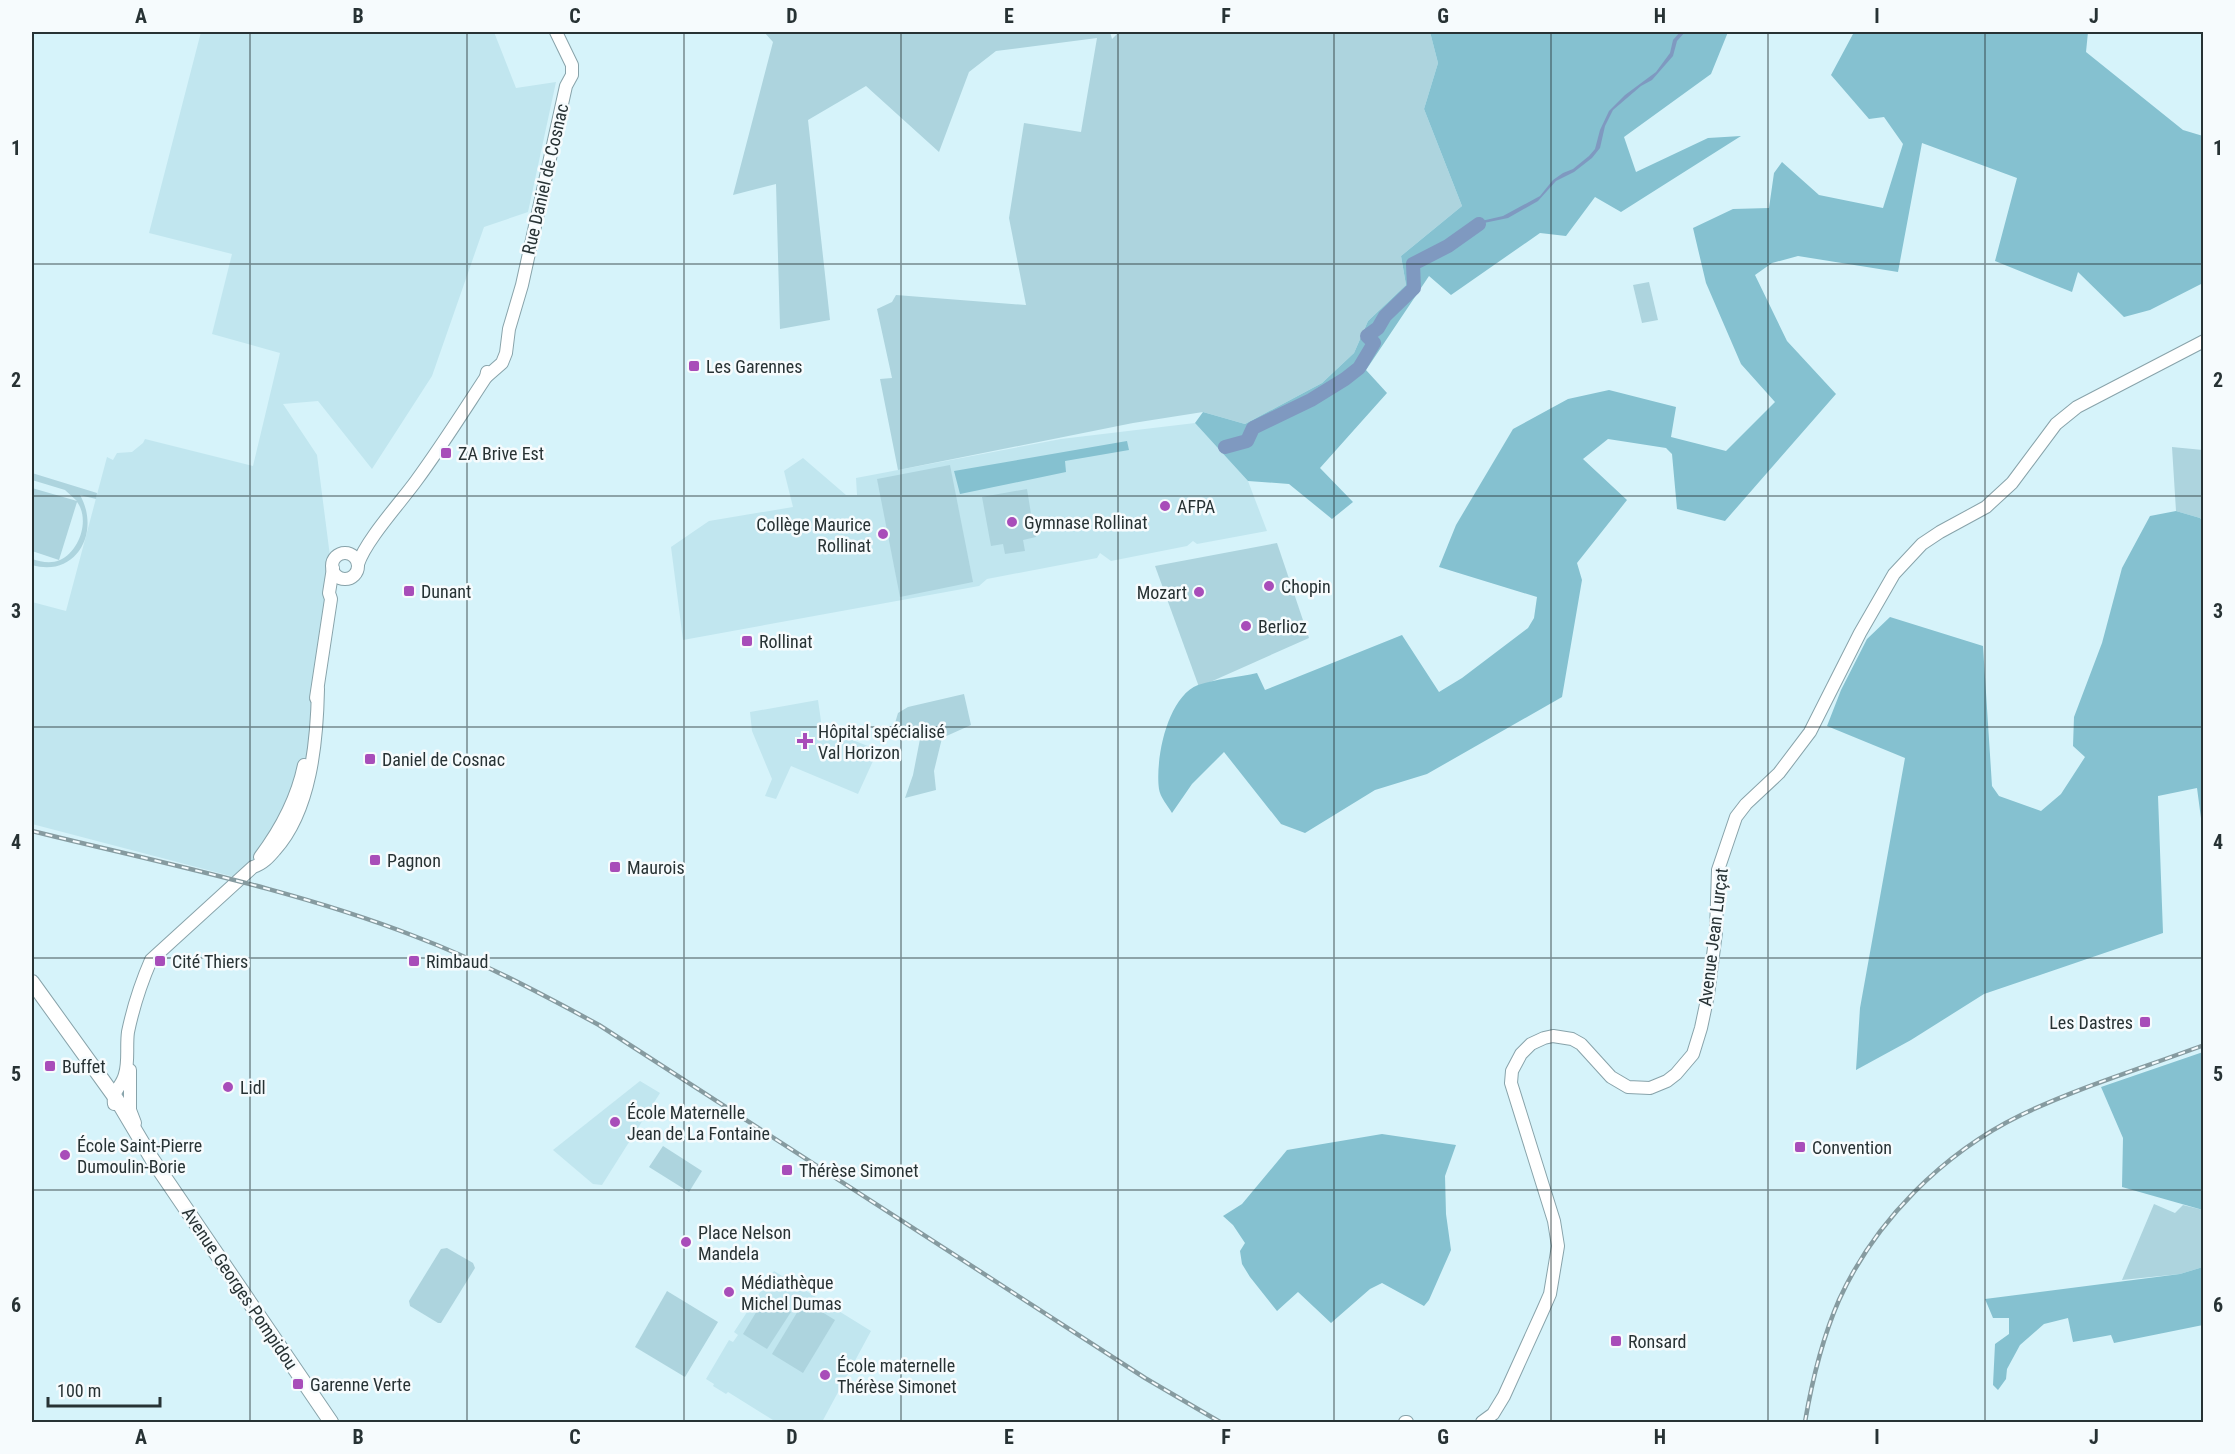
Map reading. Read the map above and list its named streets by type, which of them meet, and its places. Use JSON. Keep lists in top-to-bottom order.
{
  "streets": {
    "main road": ["Avenue Georges Pompidou"],
    "street": ["Rue Daniel de Cosnac", "Avenue Jean Lurçat"]
  },
  "places": {
    "transit": [
      "Les Garennes",
      "ZA Brive Est",
      "Dunant",
      "Rollinat",
      "Daniel de Cosnac",
      "Pagnon",
      "Maurois",
      "Cité Thiers",
      "Rimbaud",
      "Les Dastres",
      "Buffet",
      "Convention",
      "Thérèse Simonet",
      "Ronsard",
      "Garenne Verte"
    ],
    "other": [
      "AFPA",
      "Gymnase Rollinat",
      "Collège Maurice Rollinat",
      "Chopin",
      "Mozart",
      "Berlioz",
      "Lidl",
      "École Maternelle Jean de La Fontaine",
      "École Saint-Pierre Dumoulin-Borie",
      "Place Nelson Mandela",
      "Médiathèque Michel Dumas",
      "École maternelle Thérèse Simonet"
    ],
    "health": ["Hôpital spécialisé Val Horizon"]
  },
  "scale_bar": "100 m",
  "grid": {
    "columns": [
      "A",
      "B",
      "C",
      "D",
      "E",
      "F",
      "G",
      "H",
      "I",
      "J"
    ],
    "rows": [
      "1",
      "2",
      "3",
      "4",
      "5",
      "6"
    ]
  }
}
